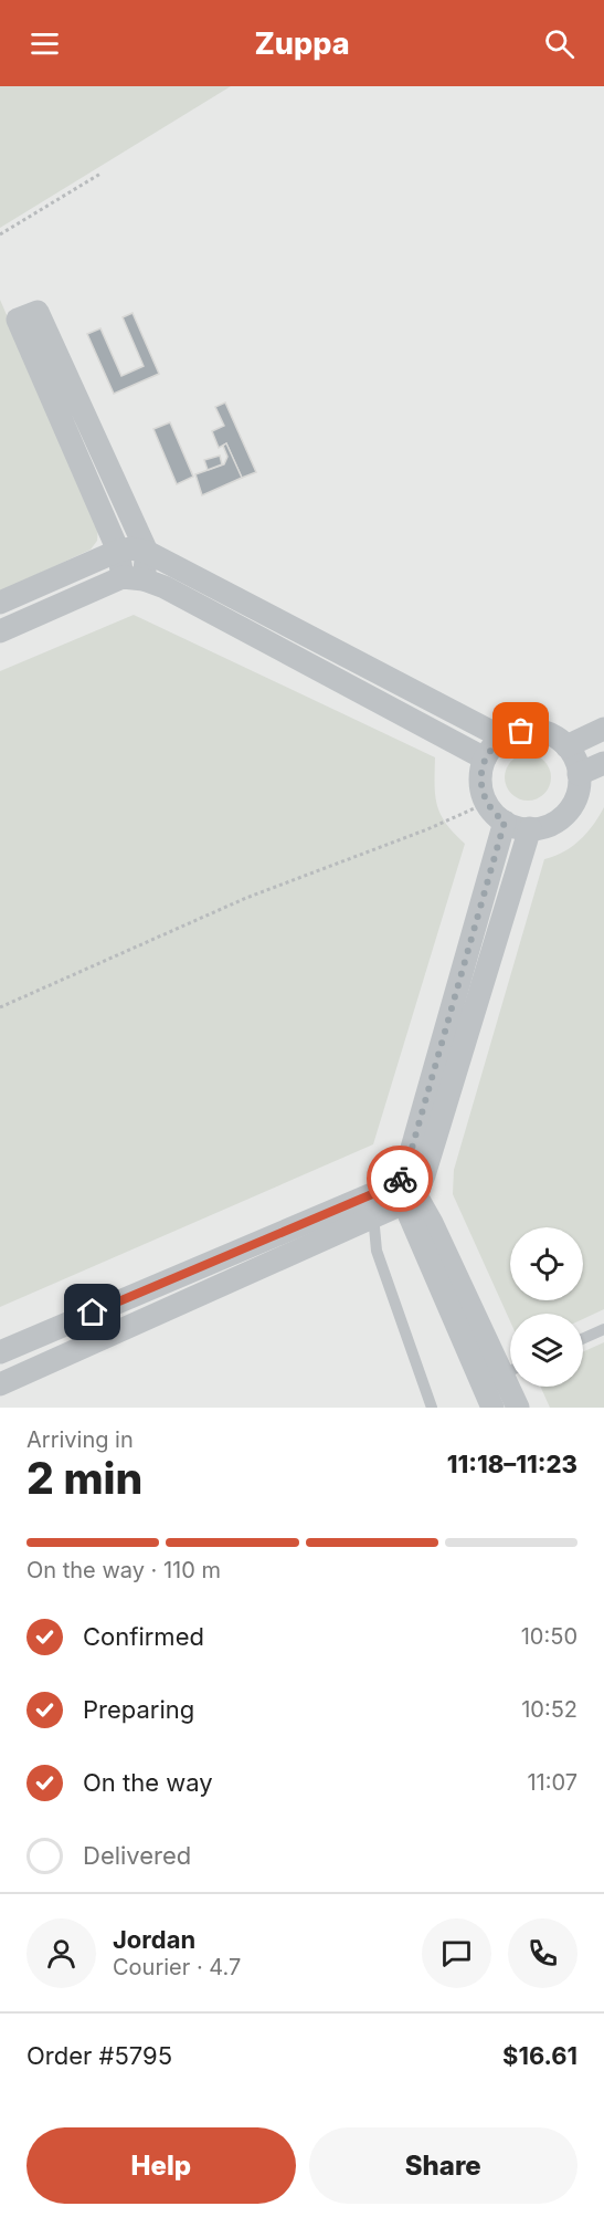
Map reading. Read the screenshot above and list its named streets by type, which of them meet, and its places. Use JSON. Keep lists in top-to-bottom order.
{
  "page": {
    "header": "Zuppa",
    "heading": ["2 min", "Arriving in", "11:18–11:23"],
    "panel": [
      "Jordan",
      "Courier · 4.7",
      "Order #5795",
      "$16.61"
    ],
    "bar": "On the way · 110 m",
    "list": [
      ["Confirmed", "10:50"],
      ["Preparing", "10:52"],
      ["On the way", "11:07"],
      "Delivered"
    ],
    "buttons": ["Help", "Share"]
  }
}
